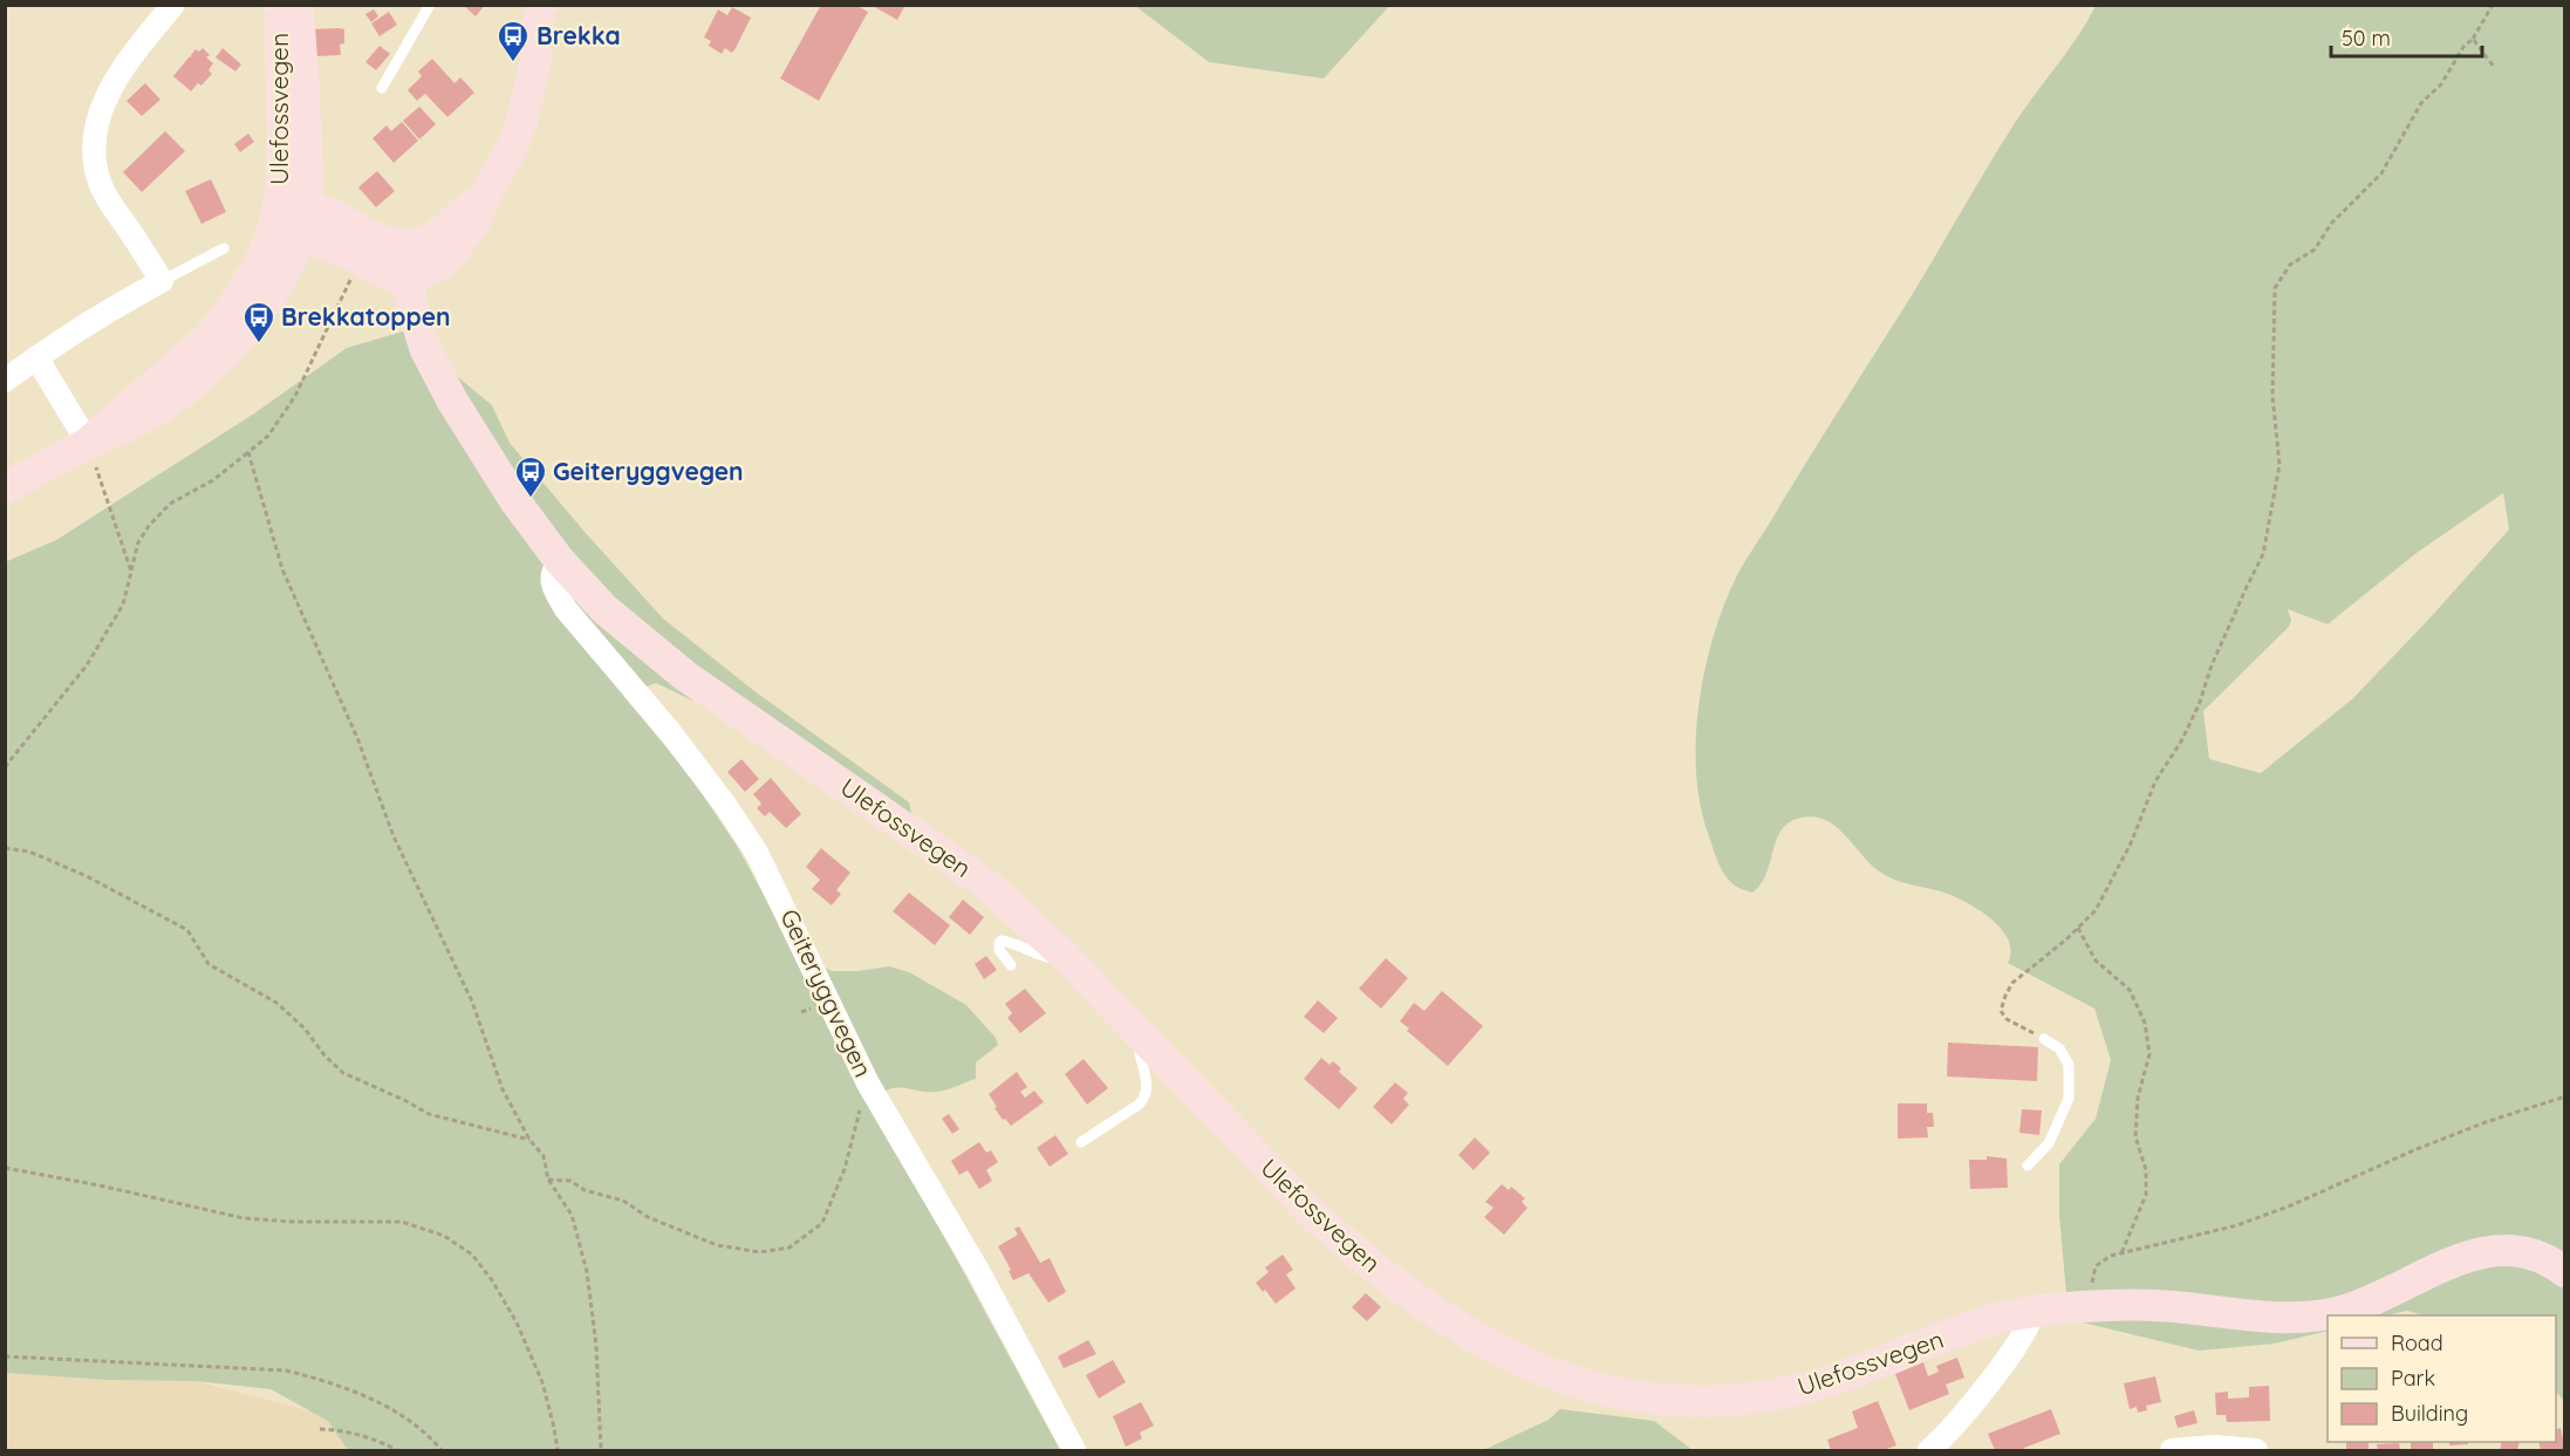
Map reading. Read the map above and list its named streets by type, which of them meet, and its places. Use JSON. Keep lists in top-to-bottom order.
{
  "streets": {
    "street": ["Ulefossvegen", "Geiteryggvegen"]
  },
  "crossings": [
    ["Ulefossvegen", "Geiteryggvegen"]
  ],
  "places": {
    "bus stop": ["Brekka", "Brekkatoppen", "Geiteryggvegen"]
  },
  "legend": ["Road", "Park", "Building"],
  "scale_bar": "50 m"
}
